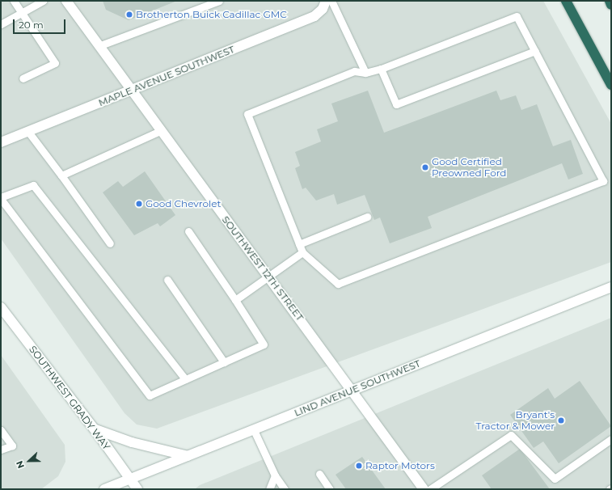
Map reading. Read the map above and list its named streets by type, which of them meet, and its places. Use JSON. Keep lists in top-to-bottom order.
{
  "streets": {
    "street": [
      "MAPLE AVENUE SOUTHWEST",
      "SOUTHWEST 12TH STREET",
      "LIND AVENUE SOUTHWEST",
      "SOUTHWEST GRADY WAY"
    ]
  },
  "crossings": [
    ["MAPLE AVENUE SOUTHWEST", "SOUTHWEST 12TH STREET"],
    ["SOUTHWEST 12TH STREET", "LIND AVENUE SOUTHWEST"],
    ["LIND AVENUE SOUTHWEST", "SOUTHWEST GRADY WAY"]
  ],
  "places": [
    "Brotherton Buick Cadillac GMC",
    "Good Certified Preowned Ford",
    "Good Chevrolet",
    "Bryant's Tractor & Mower",
    "Raptor Motors"
  ],
  "scale_bar": "20 m",
  "north": "left"
}
